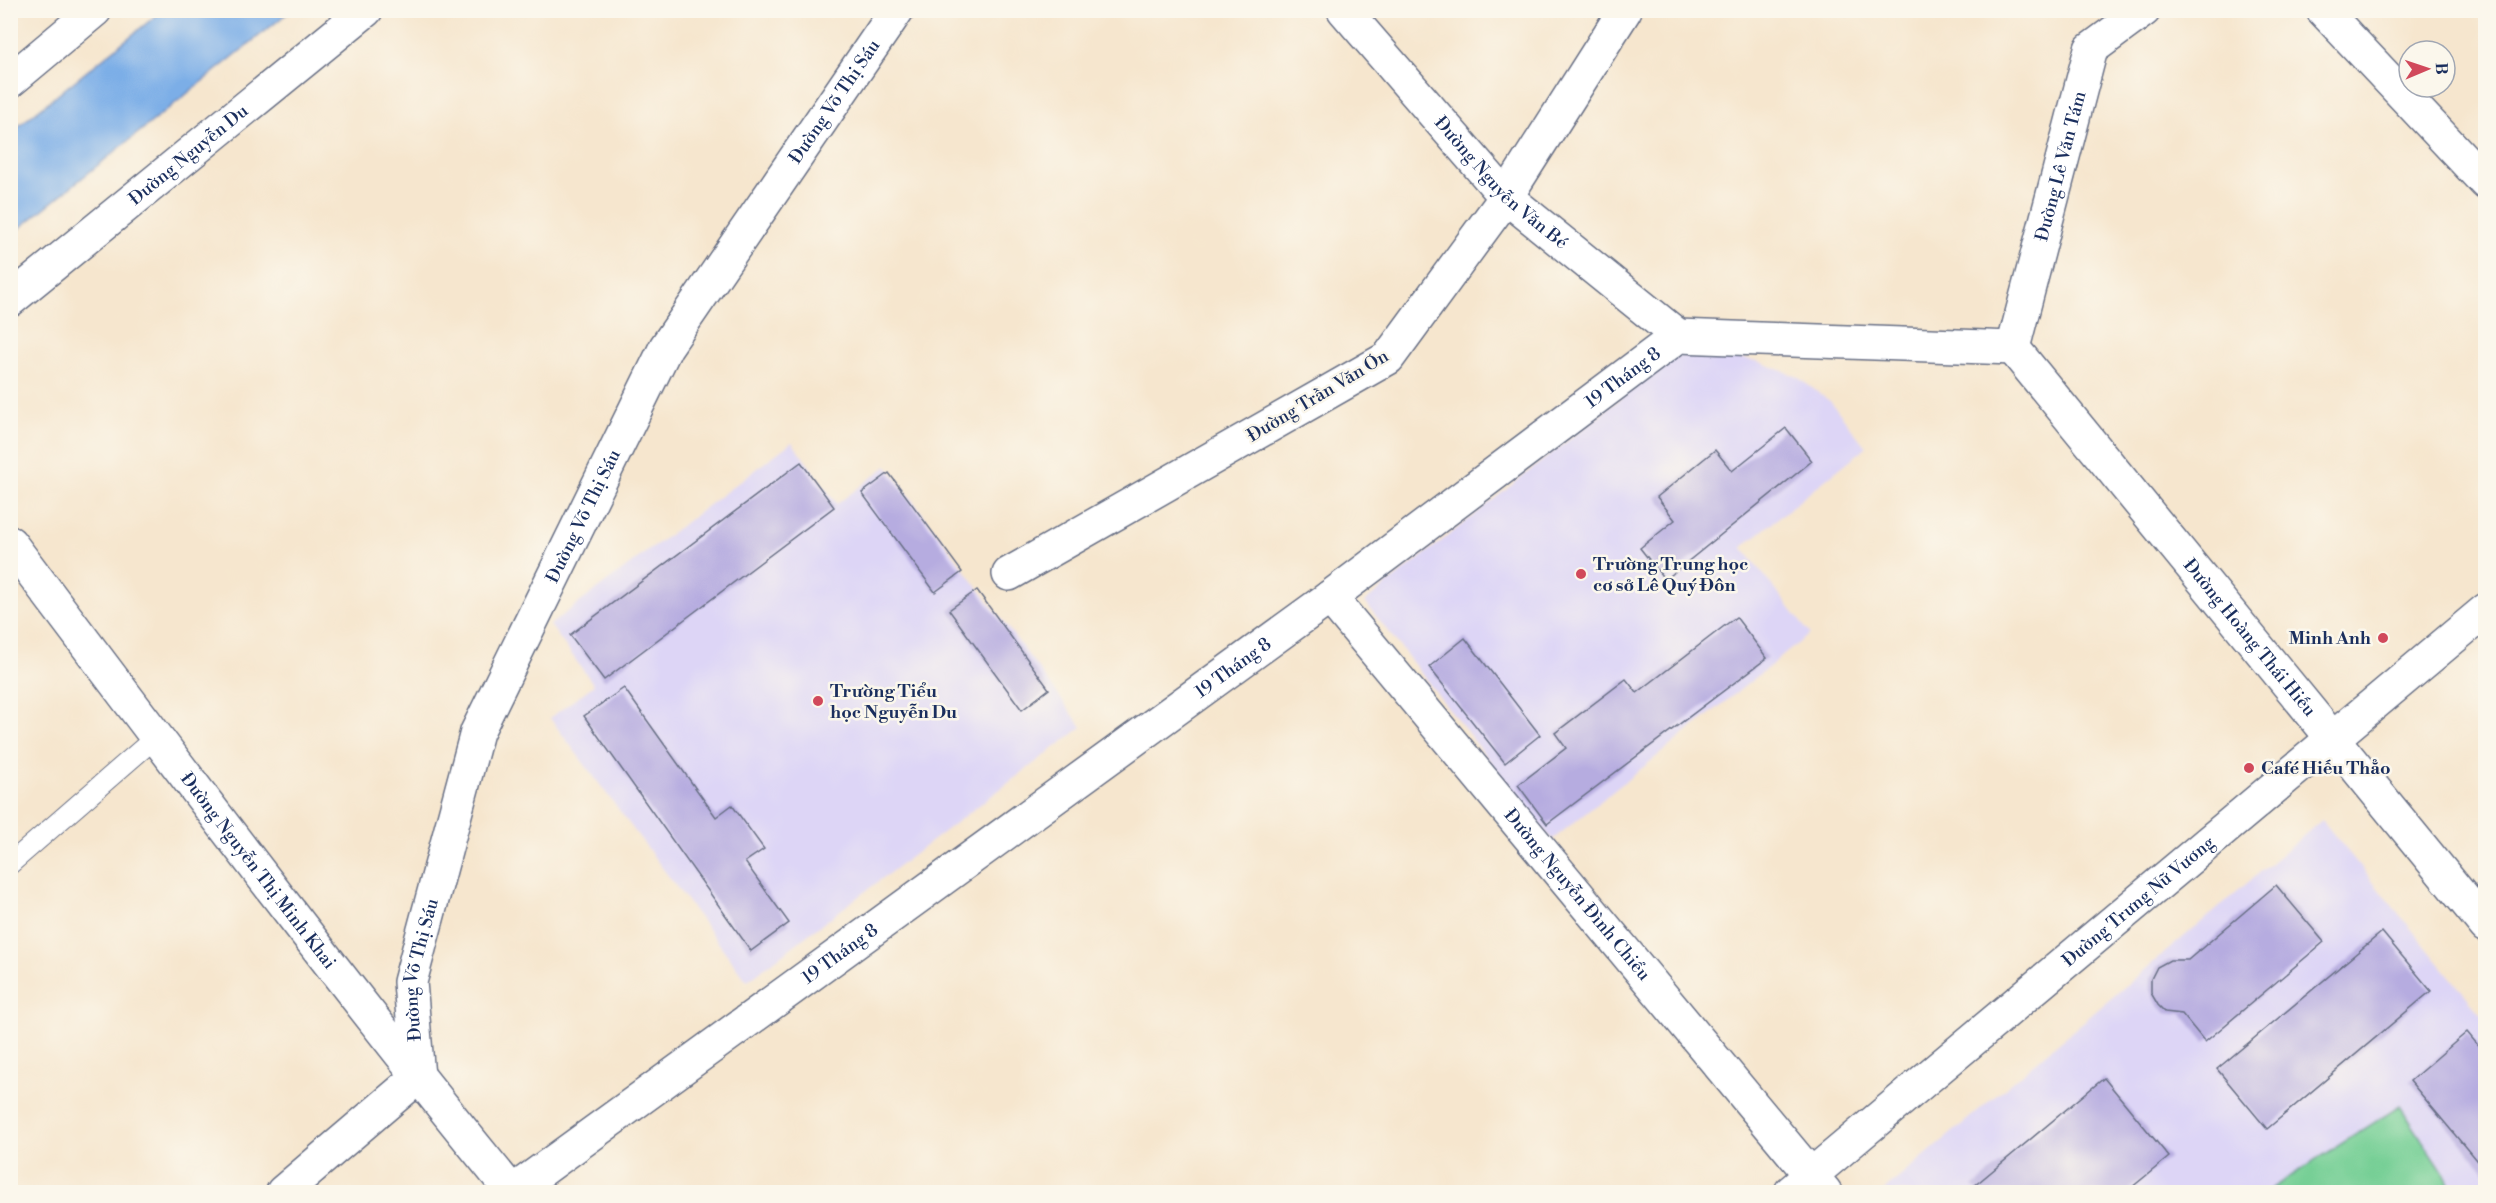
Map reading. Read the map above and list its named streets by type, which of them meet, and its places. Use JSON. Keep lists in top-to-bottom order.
{
  "streets": {
    "street": [
      "Đường Võ Thị Sáu",
      "Đường Nguyễn Du",
      "Đường Lê Văn Tám",
      "Đường Nguyễn Văn Bé",
      "19 Tháng 8",
      "Đường Trần Văn Ơn",
      "Đường Hoàng Thái Hiếu",
      "Đường Nguyễn Thị Minh Khai",
      "Đường Nguyễn Đình Chiểu",
      "Đường Trưng Nữ Vương"
    ]
  },
  "crossings": [
    ["Đường Võ Thị Sáu", "Đường Nguyễn Thị Minh Khai"],
    ["Đường Lê Văn Tám", "19 Tháng 8"],
    ["Đường Lê Văn Tám", "Đường Hoàng Thái Hiếu"],
    ["Đường Nguyễn Văn Bé", "19 Tháng 8"],
    ["Đường Nguyễn Văn Bé", "Đường Trần Văn Ơn"],
    ["19 Tháng 8", "Đường Hoàng Thái Hiếu"],
    ["19 Tháng 8", "Đường Nguyễn Thị Minh Khai"],
    ["19 Tháng 8", "Đường Nguyễn Đình Chiểu"],
    ["Đường Hoàng Thái Hiếu", "Đường Trưng Nữ Vương"],
    ["Đường Nguyễn Đình Chiểu", "Đường Trưng Nữ Vương"]
  ],
  "places": [
    "Trường Trung học cơ sở Lê Quý Đôn",
    "Minh Anh",
    "Trường Tiểu học Nguyễn Du",
    "Café Hiếu Thẳo"
  ],
  "north": "right"
}
